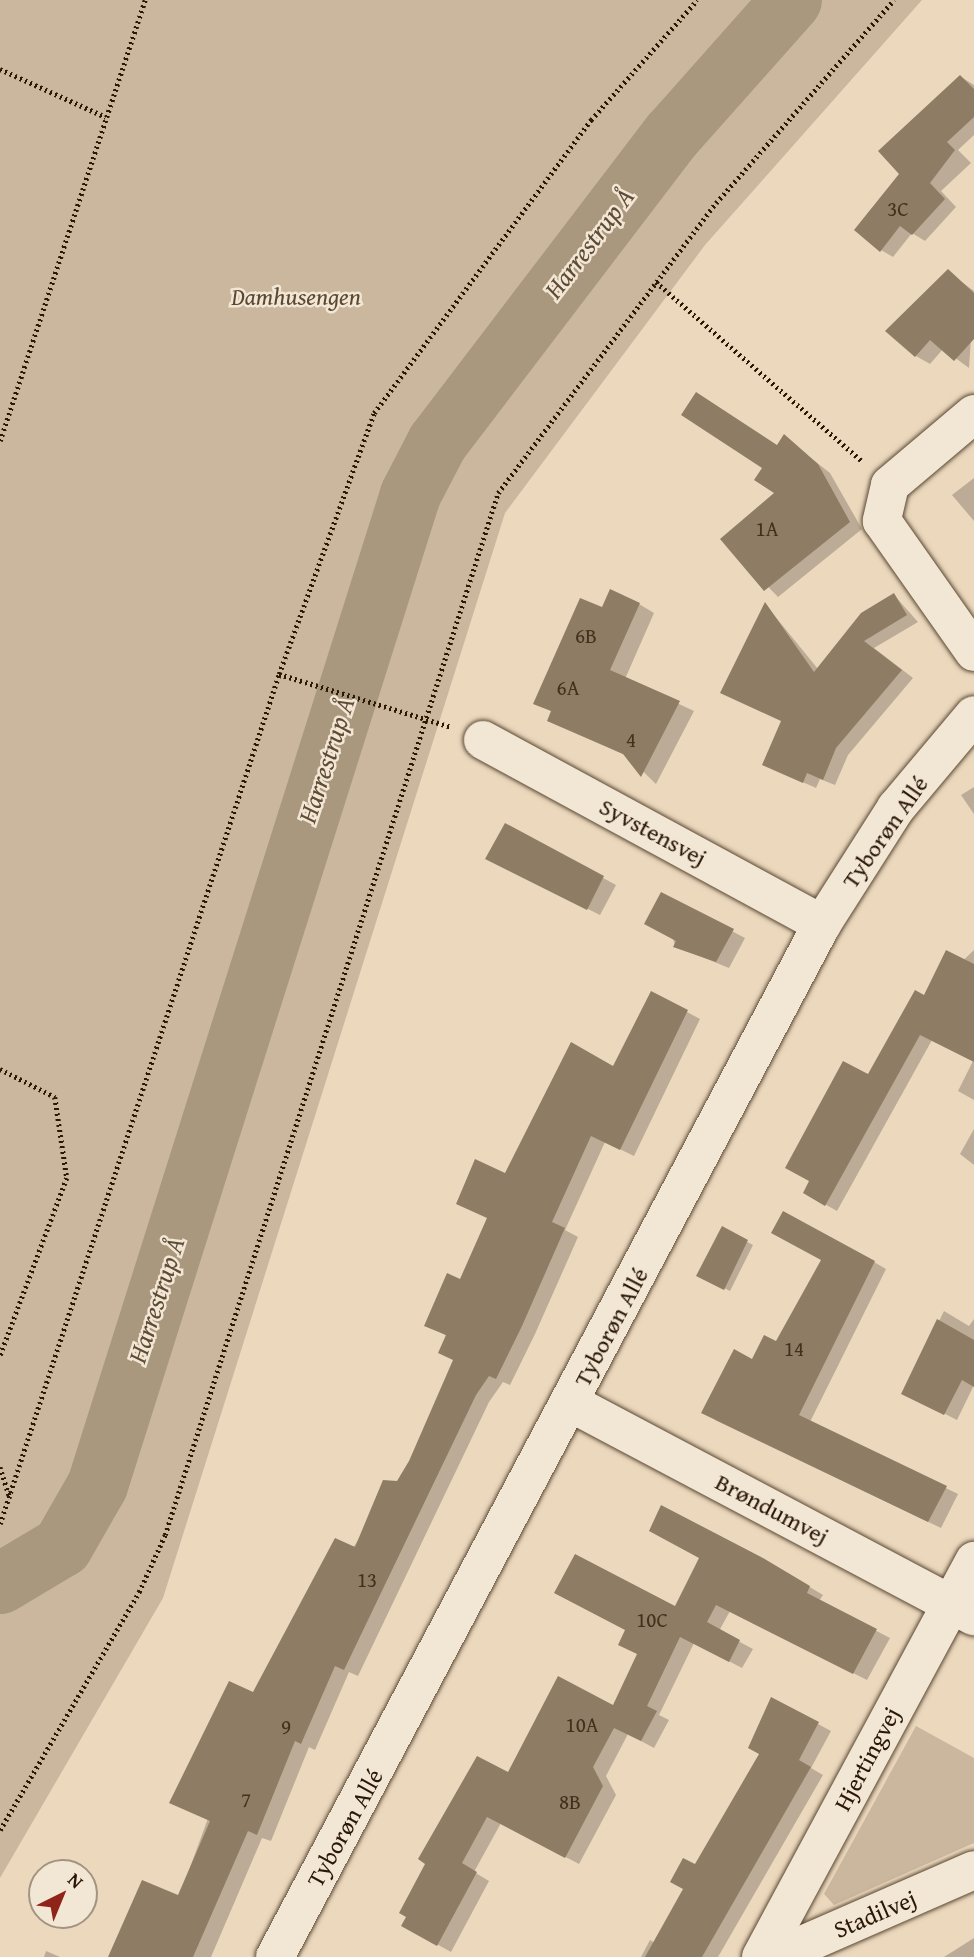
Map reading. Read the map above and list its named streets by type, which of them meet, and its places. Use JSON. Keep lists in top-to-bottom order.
{
  "streets": {
    "street": [
      "Syvstensvej",
      "Tyborøn Allé",
      "Brøndumvej",
      "Hjertingvej",
      "Stadilvej"
    ]
  },
  "crossings": [
    ["Syvstensvej", "Tyborøn Allé"],
    ["Tyborøn Allé", "Brøndumvej"],
    ["Brøndumvej", "Hjertingvej"]
  ],
  "water": ["Harrestrup Å"],
  "parks": ["Damhusengen"],
  "house_numbers": [
    "3C",
    "1A",
    "6B",
    "6A",
    "4",
    "14",
    "13",
    "10C",
    "10A",
    "9",
    "7",
    "8B"
  ],
  "north": "top right"
}
